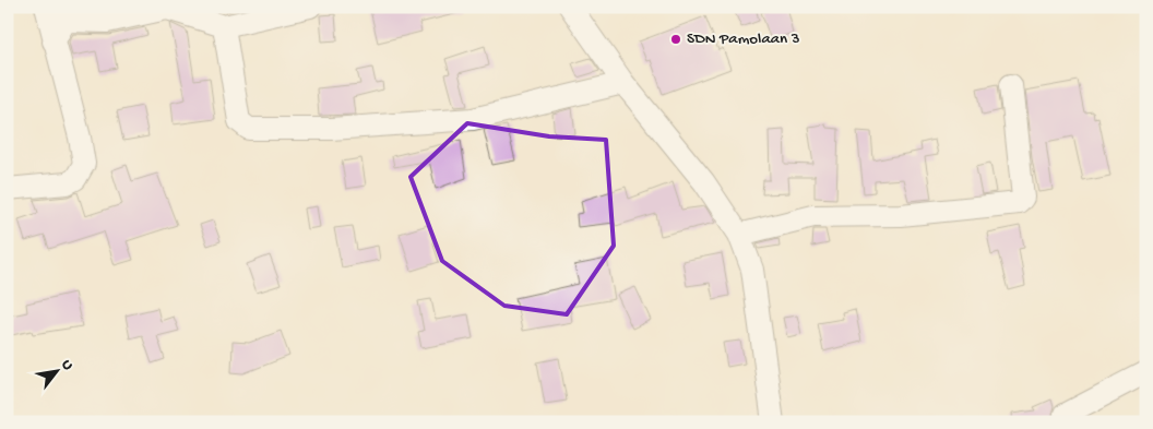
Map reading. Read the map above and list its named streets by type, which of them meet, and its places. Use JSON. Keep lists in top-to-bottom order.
{
  "places": ["SDN Pamolaan 3"],
  "north": "top right"
}
